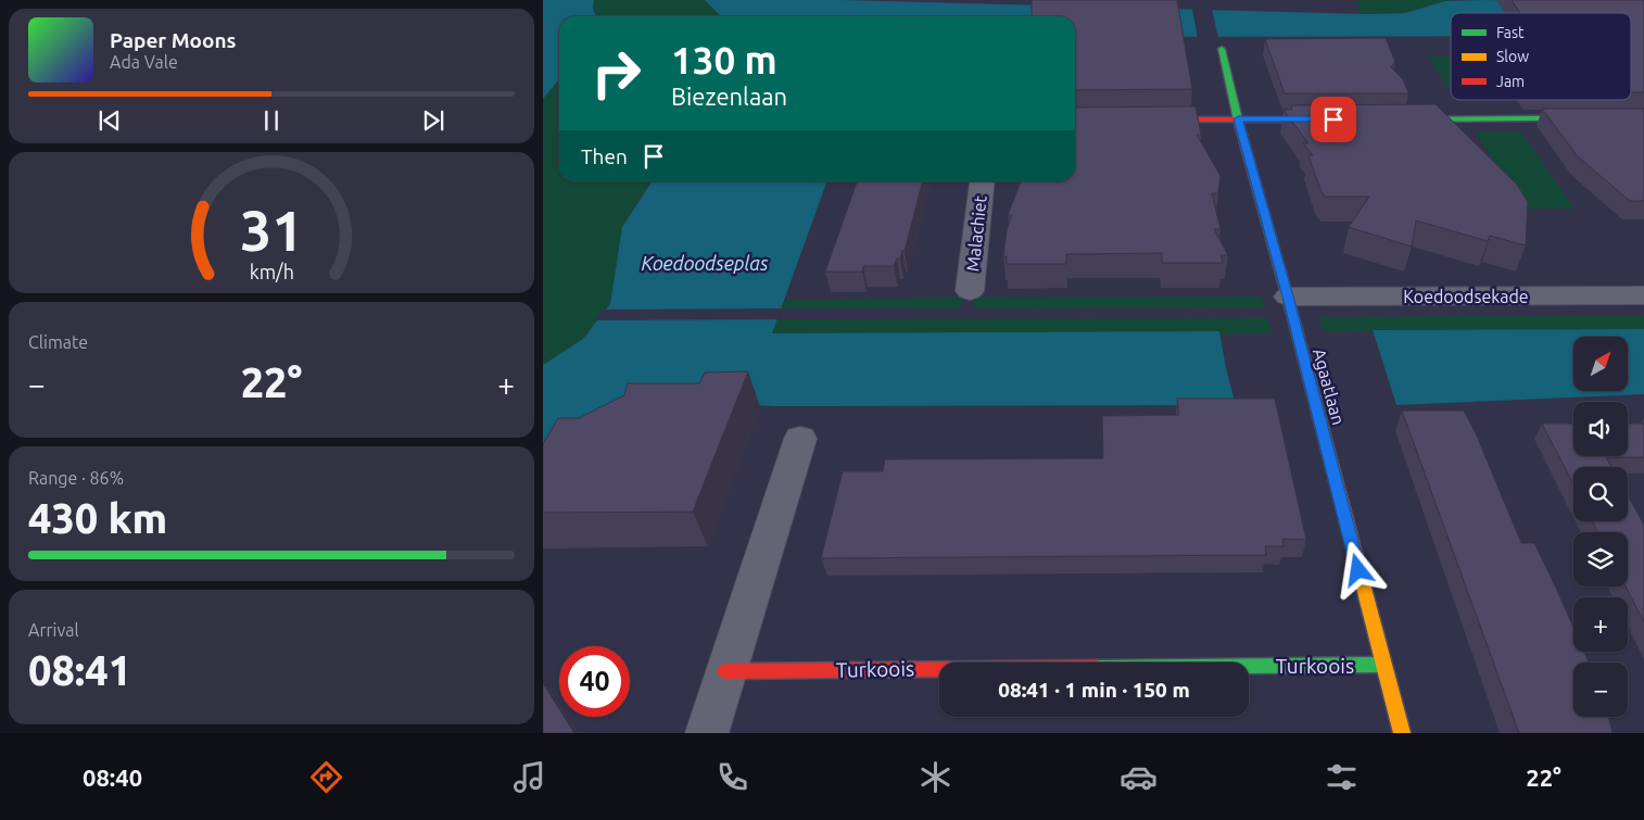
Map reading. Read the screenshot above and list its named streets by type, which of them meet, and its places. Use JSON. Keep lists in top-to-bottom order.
{
  "streets": {
    "street": [
      "Malachiet",
      "Koedoodsekade",
      "Agaatlaan",
      "Turkoois"
    ]
  },
  "crossings": [
    ["Koedoodsekade", "Agaatlaan"],
    ["Agaatlaan", "Turkoois"]
  ],
  "water": ["Koedoodseplas"],
  "legend": ["Fast", "Slow", "Jam"],
  "north": "top right",
  "page": {
    "turn": ["130 m", "Biezenlaan"],
    "song": ["Paper Moons", "Ada Vale"],
    "then": "Then",
    "tile": [
      "Climate",
      ["Range · 86%", "430 km"],
      ["Arrival", "08:41"]
    ],
    "map_buttons": ["+", "−"],
    "heat": ["−", "22°", "+"],
    "limit": "40",
    "trip": "08:41 · 1 min · 150 m",
    "tabs": ["08:40", "22°"],
    "gauge": ["31", "km/h"]
  }
}
